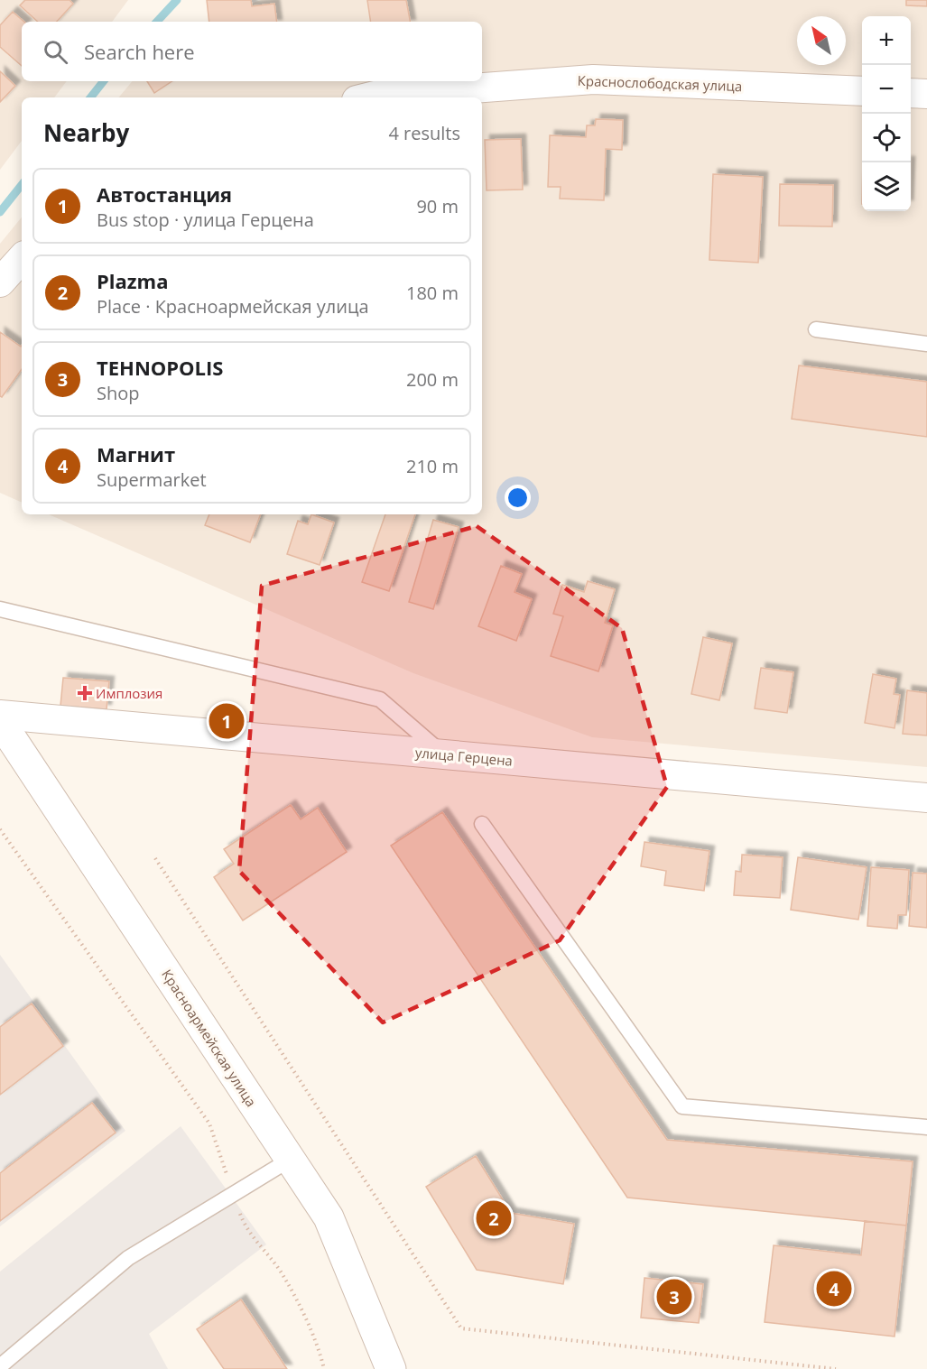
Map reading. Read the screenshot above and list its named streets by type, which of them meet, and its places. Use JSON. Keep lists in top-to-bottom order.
{
  "streets": {
    "street": ["Краснослободская улица", "улица Герцена", "Красноармейская улица"]
  },
  "places": {
    "health": ["Имплозия"]
  },
  "north": "top left",
  "page": {
    "map_buttons": ["+", "−"],
    "search": "Search here",
    "heading": ["Nearby", "4 results"],
    "list": [
      {
        "mark": "1",
        "name": "Автостанция",
        "note": "Bus stop · улица Герцена",
        "value": "90 m"
      },
      {
        "mark": "2",
        "name": "Plazma",
        "note": "Place · Красноармейская улица",
        "value": "180 m"
      },
      {
        "mark": "3",
        "name": "TEHNOPOLIS",
        "note": "Shop",
        "value": "200 m"
      },
      {
        "mark": "4",
        "name": "Магнит",
        "note": "Supermarket",
        "value": "210 m"
      }
    ],
    "pins": [
      "1",
      "2",
      "4",
      "3"
    ]
  }
}
